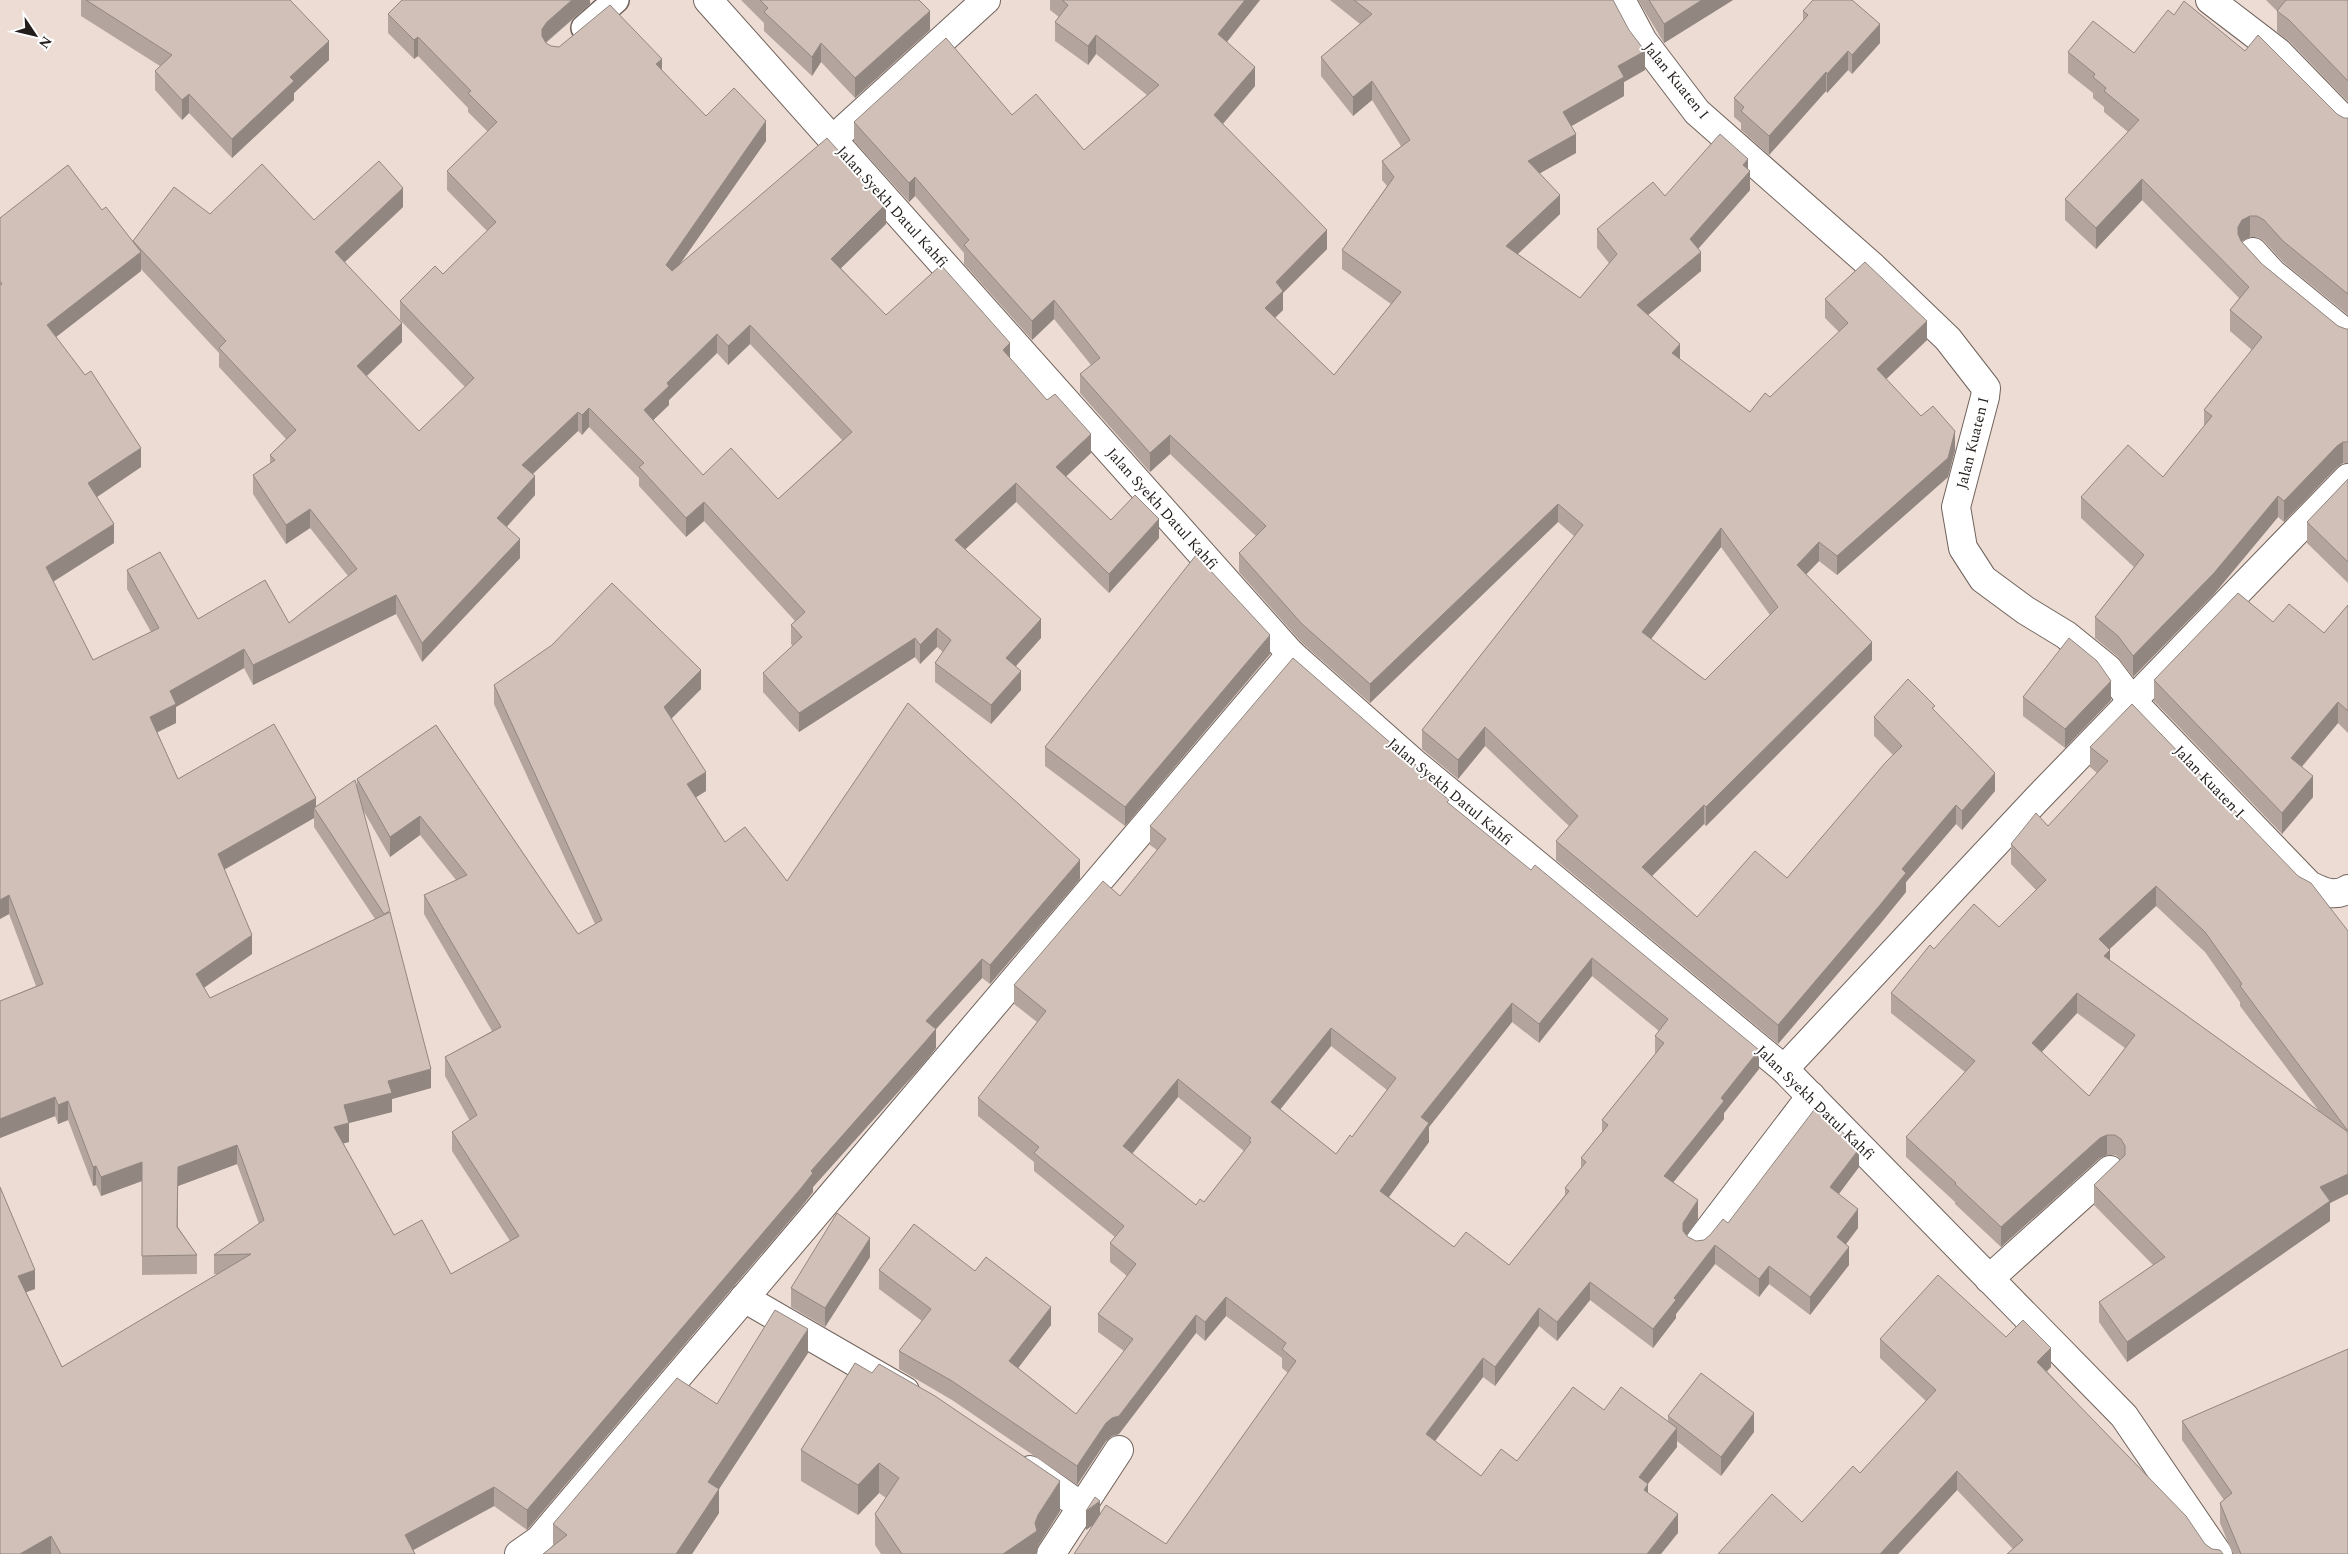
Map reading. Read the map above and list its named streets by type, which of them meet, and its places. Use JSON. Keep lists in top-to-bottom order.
{
  "streets": {
    "street": ["Jalan Kuaten I", "Jalan Syekh Datul Kahfi"]
  },
  "north": "bottom right"
}
